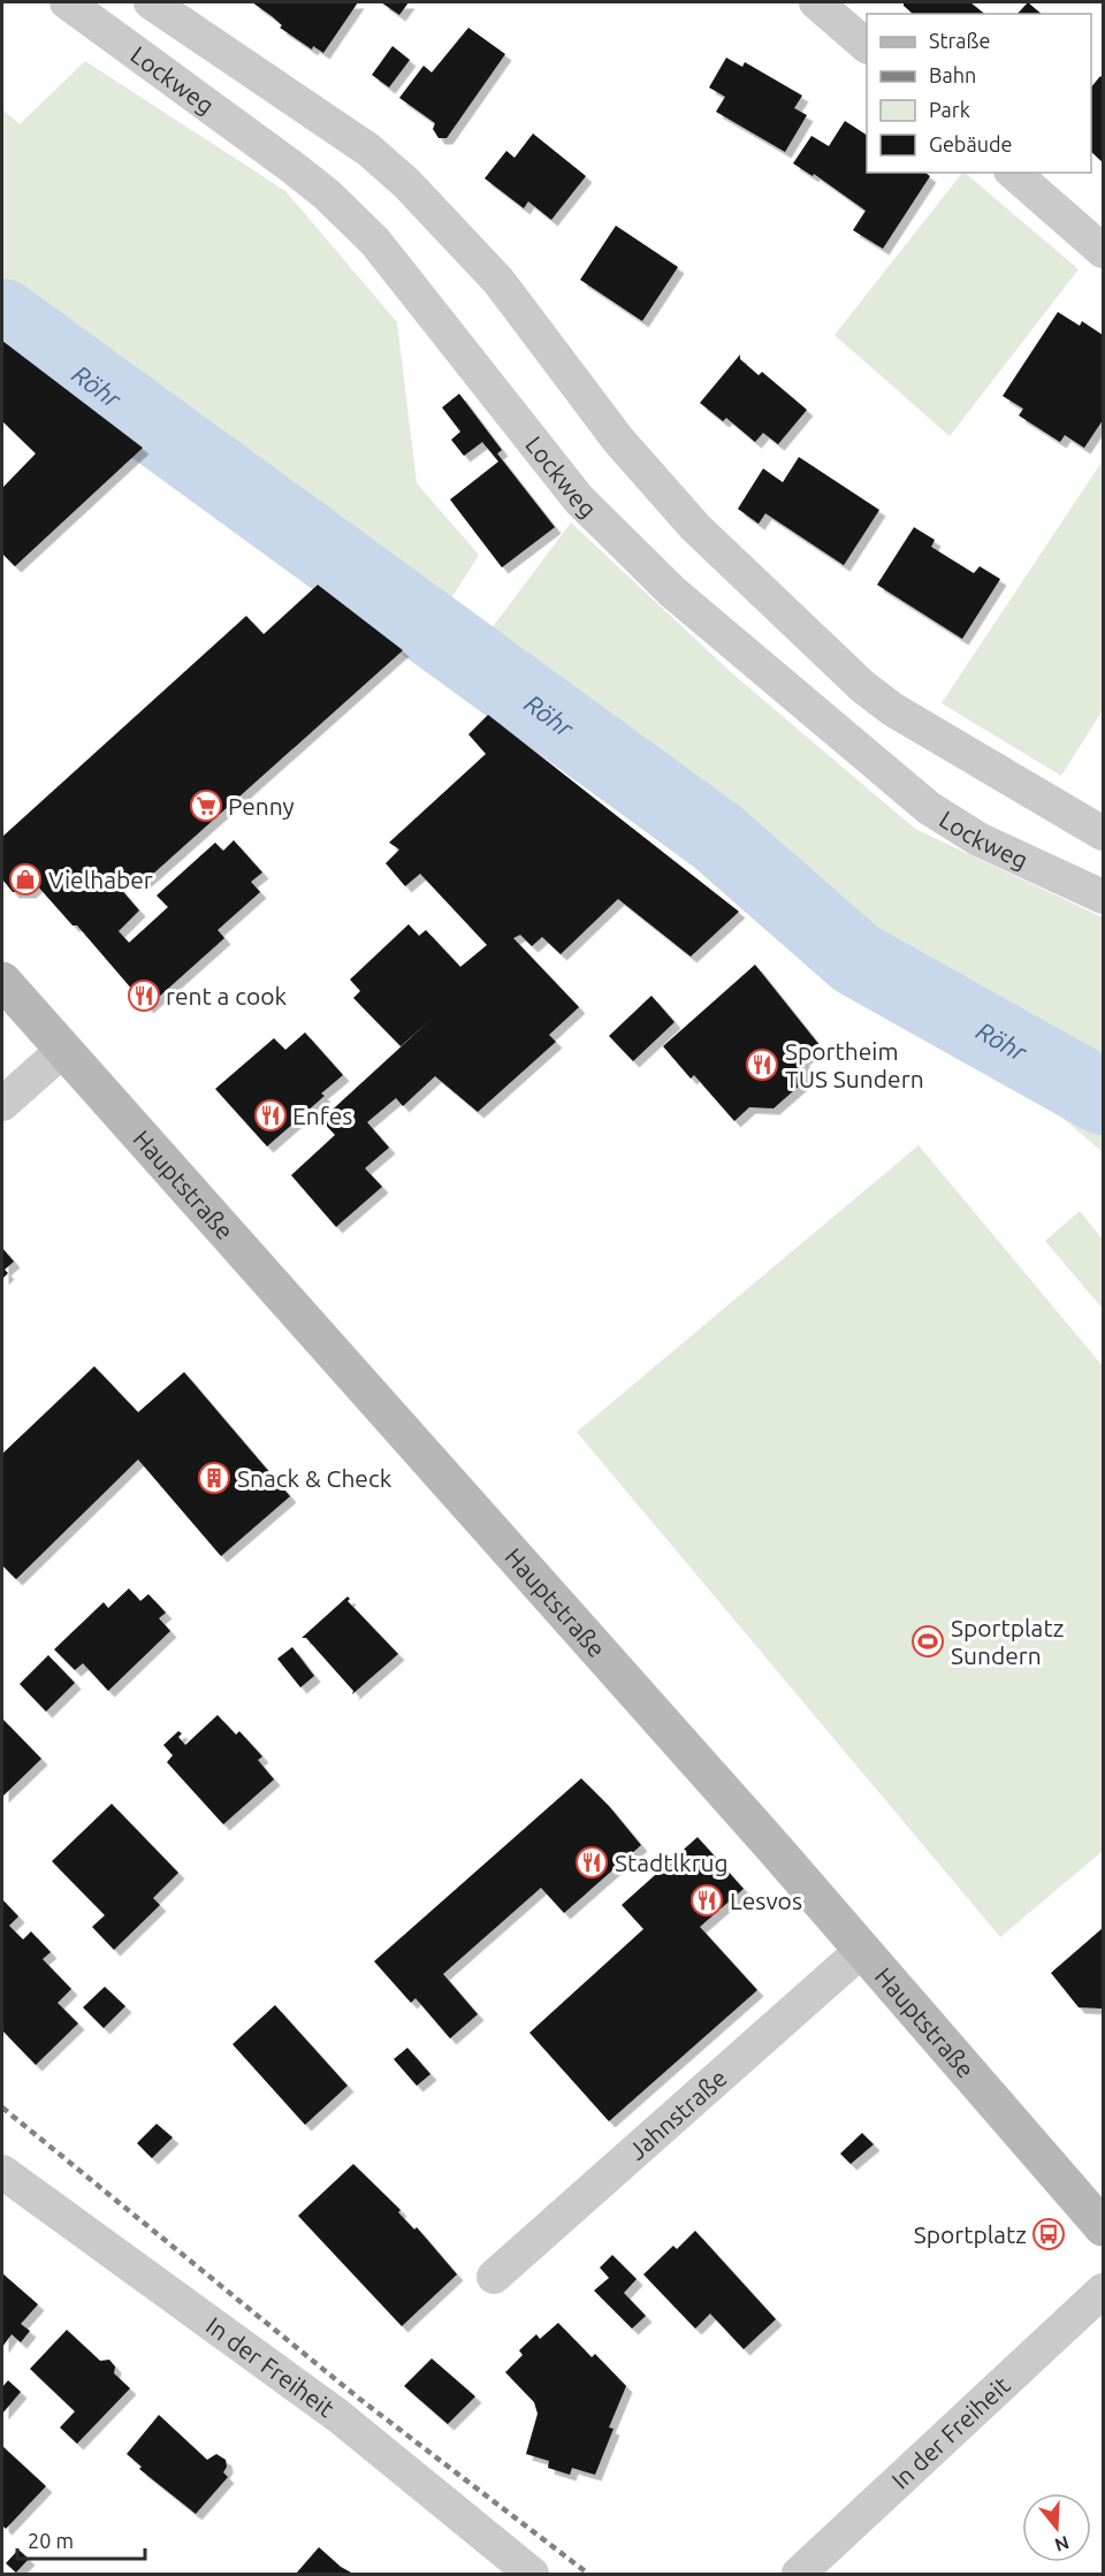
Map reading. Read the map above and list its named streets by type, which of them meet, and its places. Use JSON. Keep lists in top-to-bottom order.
{
  "streets": {
    "main road": ["Hauptstraße"],
    "street": ["Lockweg", "Jahnstraße", "In der Freiheit"]
  },
  "crossings": [
    ["Hauptstraße", "Jahnstraße"]
  ],
  "water": ["Röhr"],
  "places": {
    "supermarket": ["Penny"],
    "shop": ["Vielhaber"],
    "restaurant": [
      "rent a cook",
      "Sportheim TUS Sundern",
      "Enfes",
      "Stadtlkrug",
      "Lesvos"
    ],
    "building": ["Snack & Check"],
    "sports": ["Sportplatz Sundern"],
    "bus stop": ["Sportplatz"]
  },
  "legend": [
    "Straße",
    "Bahn",
    "Park",
    "Gebäude"
  ],
  "scale_bar": "20 m",
  "north": "bottom"
}
